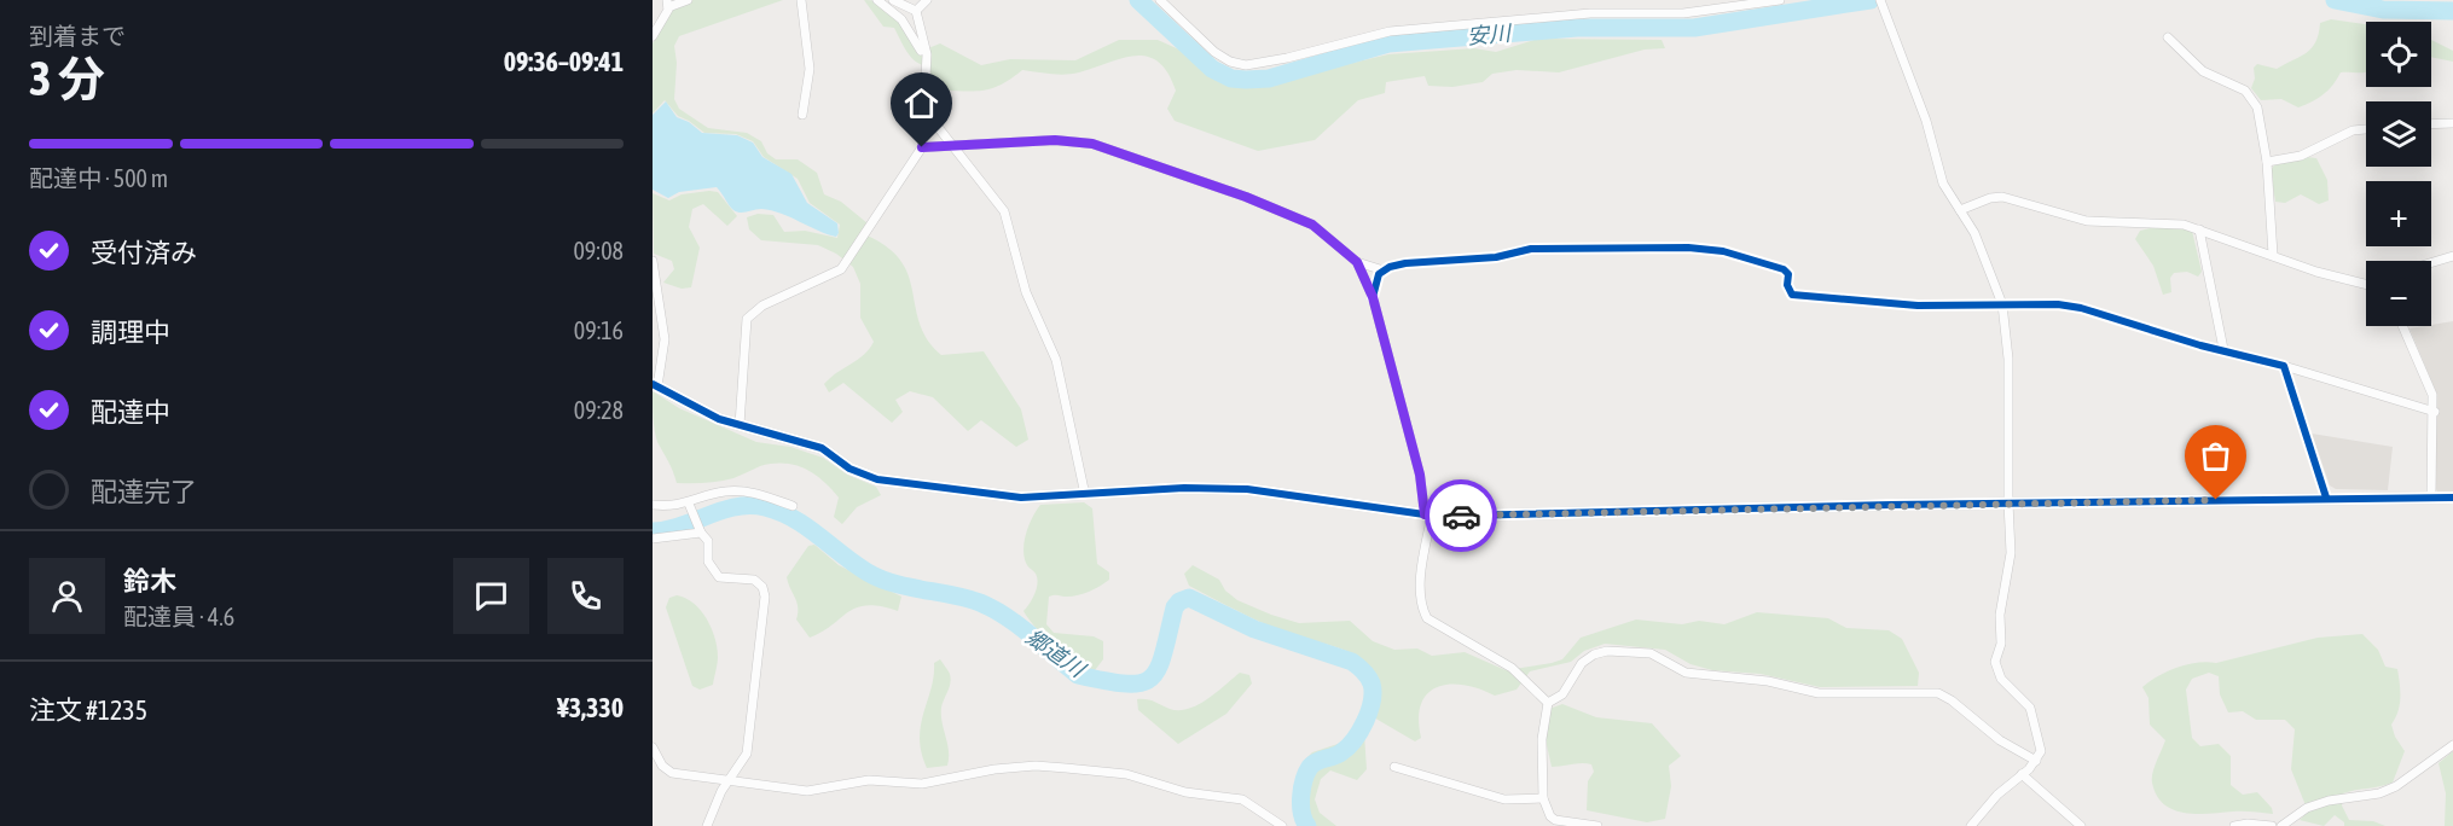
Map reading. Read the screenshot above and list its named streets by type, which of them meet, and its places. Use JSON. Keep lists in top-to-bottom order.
{
  "water": ["安川", "郷道川"],
  "page": {
    "heading": ["3 分", "到着まで", "09:36–09:41"],
    "panel": [
      "鈴木",
      "配達員 · 4.6",
      "注文 #1235",
      "¥3,330"
    ],
    "map_buttons": ["+", "−"],
    "bar": "配達中 · 500 m",
    "list": [
      ["受付済み", "09:08"],
      ["調理中", "09:16"],
      ["配達中", "09:28"],
      "配達完了"
    ]
  }
}
